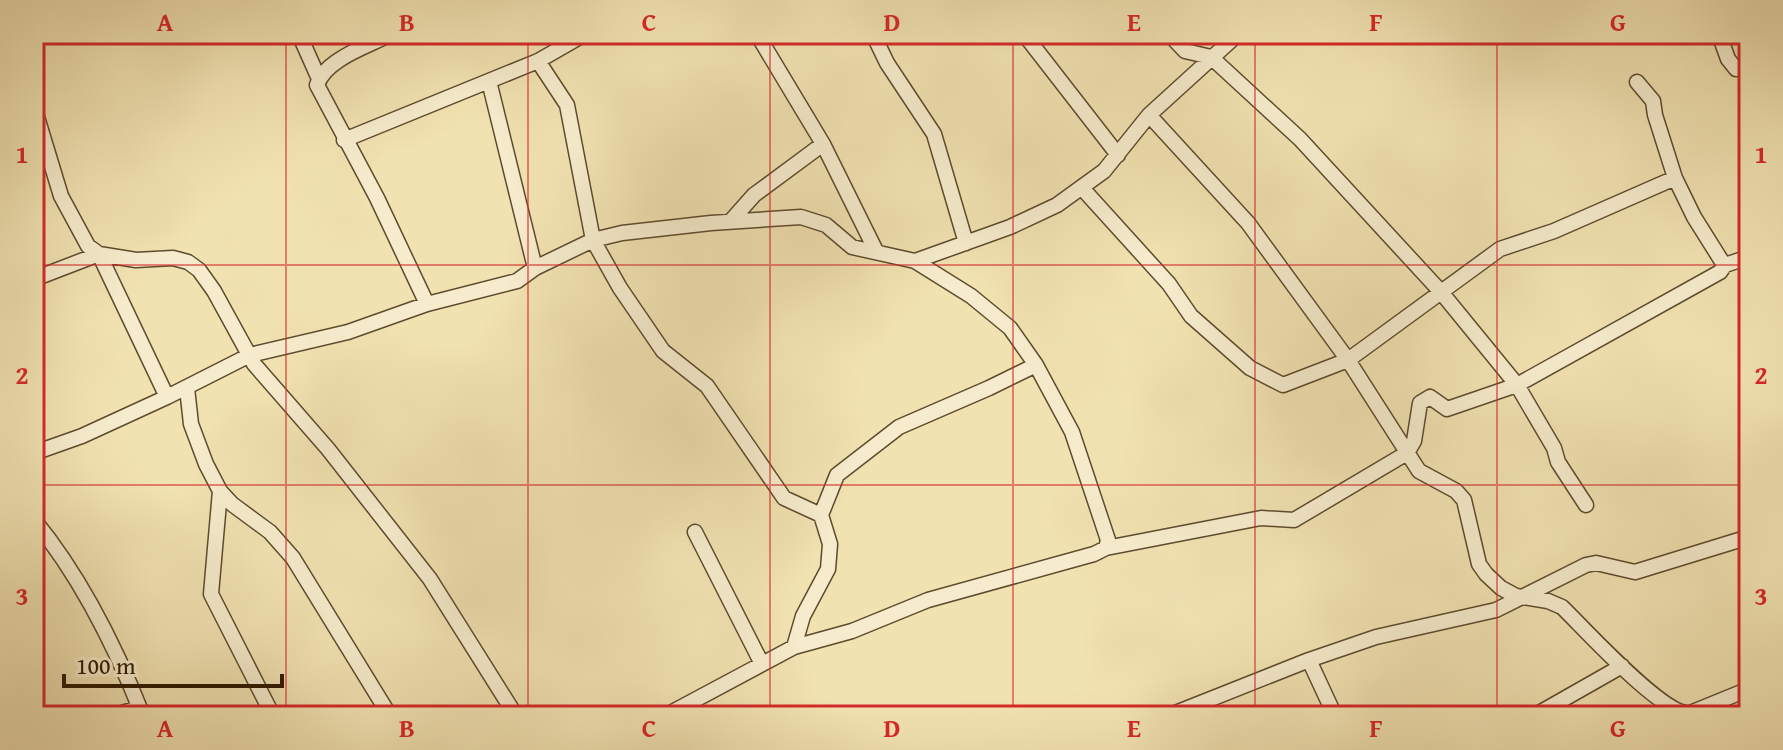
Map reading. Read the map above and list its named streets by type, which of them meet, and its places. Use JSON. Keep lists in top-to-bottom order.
{
  "scale_bar": "100 m",
  "grid": {
    "columns": [
      "A",
      "B",
      "C",
      "D",
      "E",
      "F",
      "G"
    ],
    "rows": ["1", "2", "3"]
  }
}
